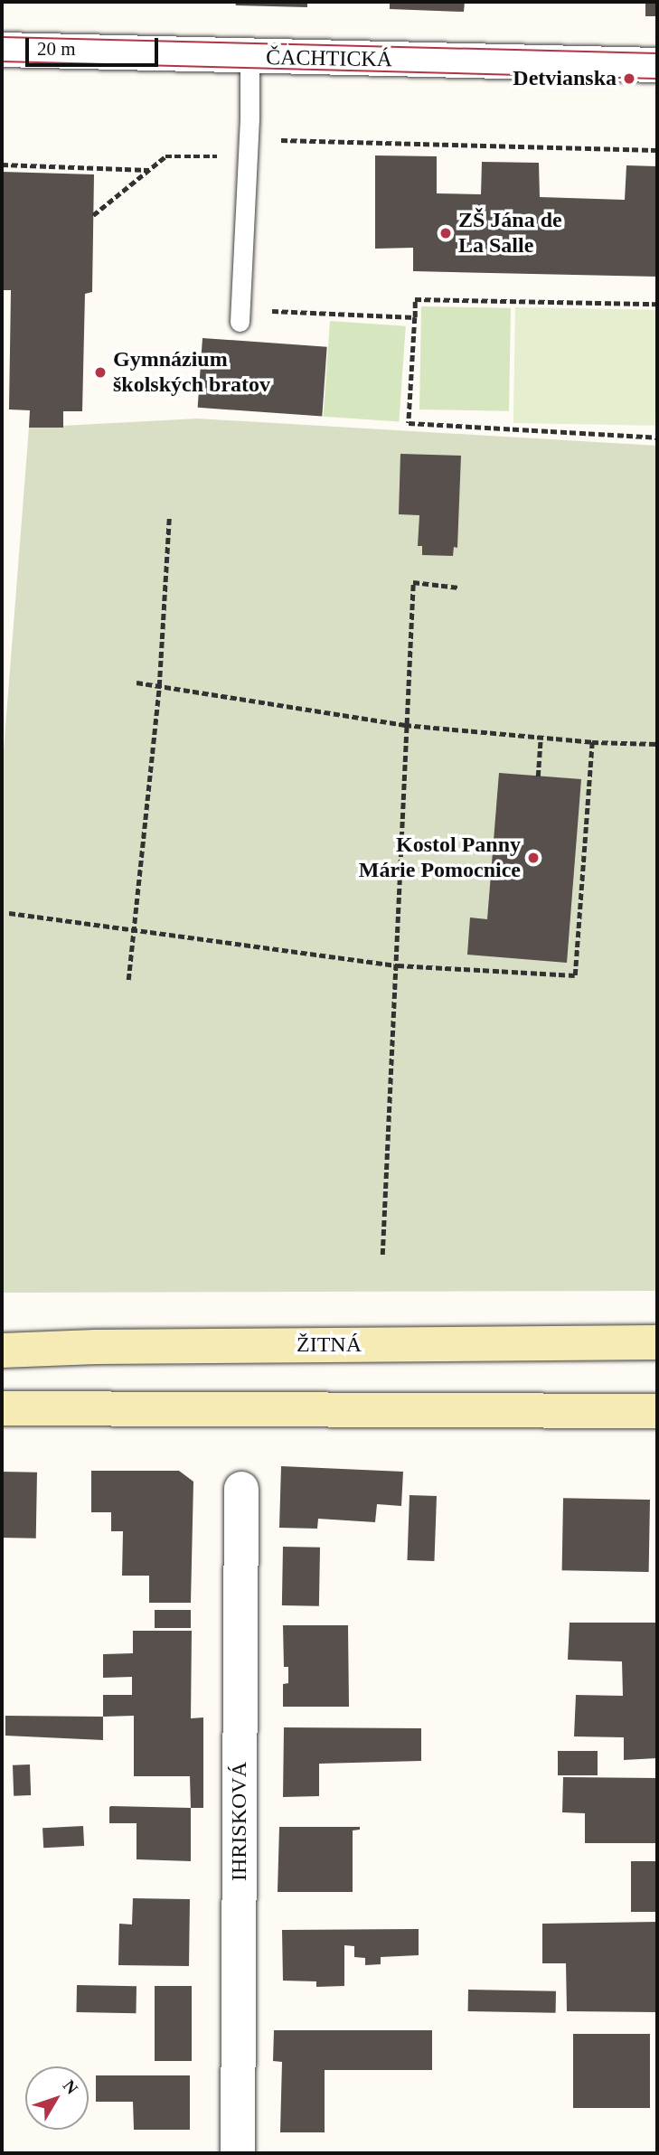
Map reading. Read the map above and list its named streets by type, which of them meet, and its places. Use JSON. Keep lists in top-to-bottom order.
{
  "streets": {
    "main road": ["ŽITNÁ"],
    "street": ["ČACHTICKÁ", "IHRISKOVÁ"]
  },
  "places": [
    "Detvianska",
    "ZŠ Jána de La Salle",
    "Gymnázium školských bratov",
    "Kostol Panny Márie Pomocnice"
  ],
  "scale_bar": "20 m",
  "north": "top right"
}
